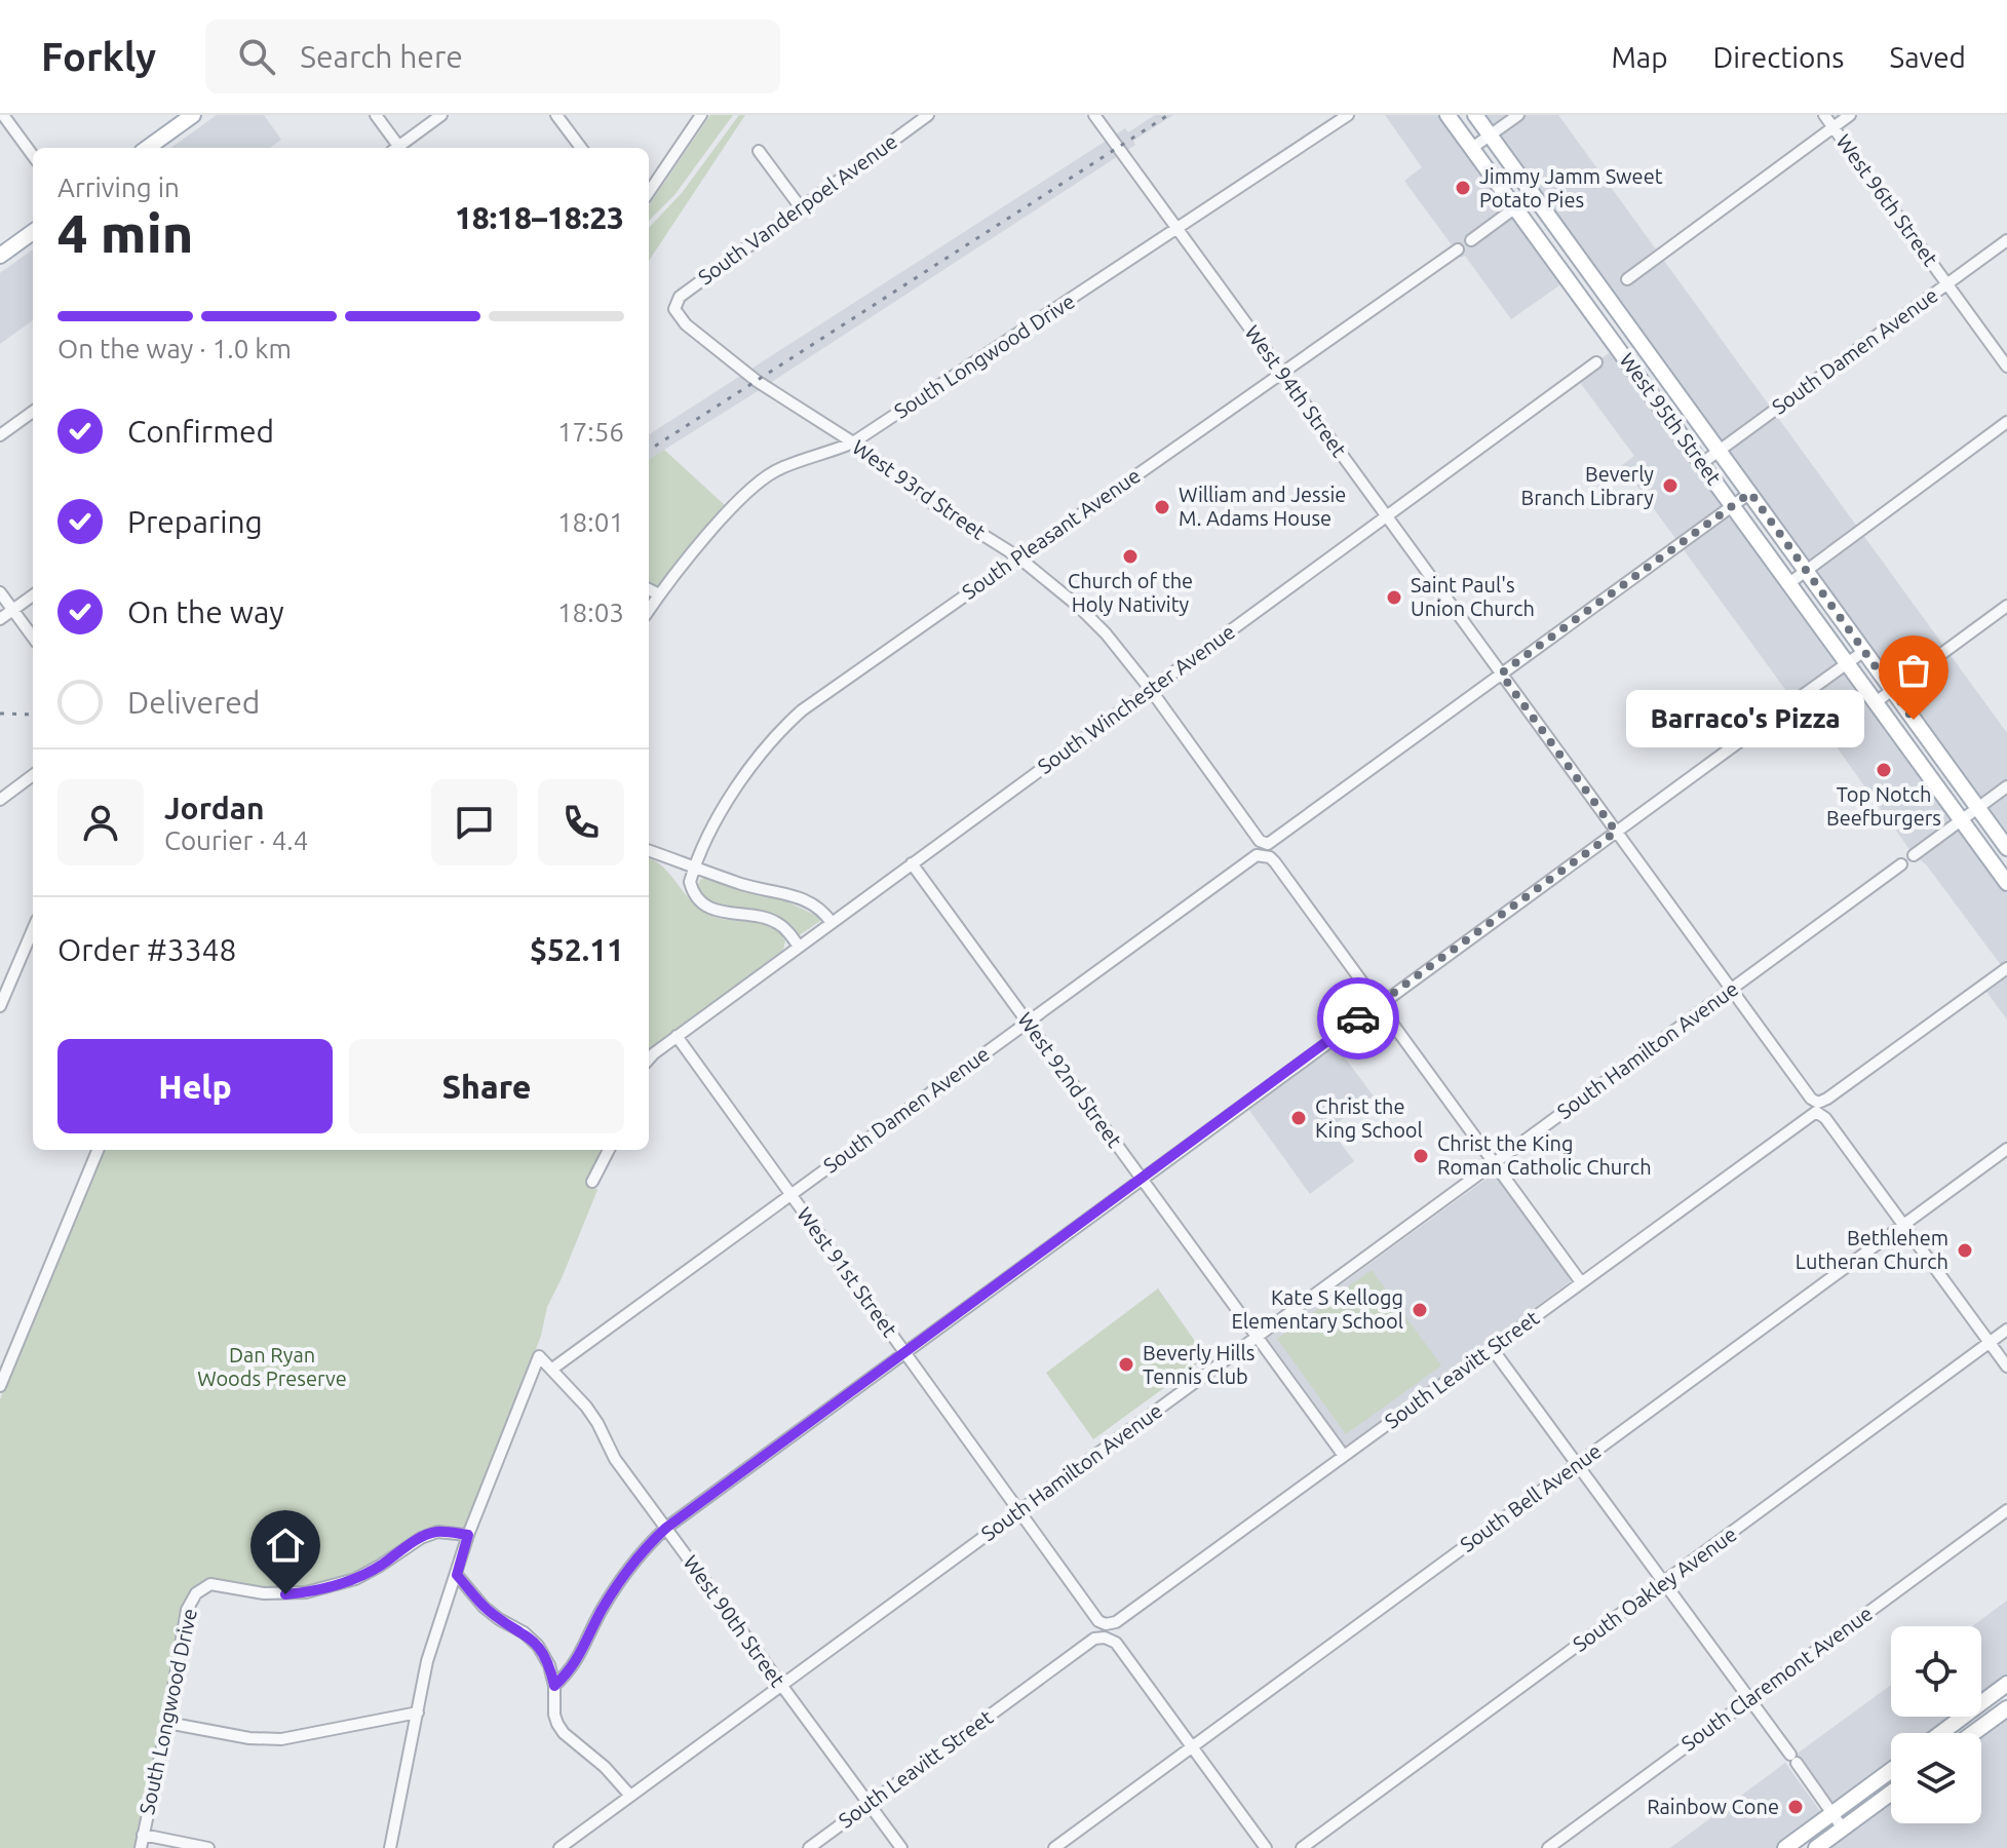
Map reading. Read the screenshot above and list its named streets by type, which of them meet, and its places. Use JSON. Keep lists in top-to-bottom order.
{
  "streets": {
    "main road": ["West 95th Street"],
    "street": [
      "West 96th Street",
      "South Vanderpoel Avenue",
      "South Damen Avenue",
      "South Longwood Drive",
      "West 94th Street",
      "West 93rd Street",
      "South Pleasant Avenue",
      "South Winchester Avenue",
      "South Hamilton Avenue",
      "West 92nd Street",
      "West 91st Street",
      "South Leavitt Street",
      "South Bell Avenue",
      "South Oakley Avenue",
      "West 90th Street",
      "South Claremont Avenue"
    ]
  },
  "crossings": [
    ["West 96th Street", "South Damen Avenue"],
    ["South Vanderpoel Avenue", "West 93rd Street"],
    ["South Damen Avenue", "West 95th Street"],
    ["South Damen Avenue", "West 92nd Street"],
    ["South Damen Avenue", "West 91st Street"],
    ["South Damen Avenue", "West 90th Street"],
    ["South Longwood Drive", "West 94th Street"],
    ["South Longwood Drive", "West 93rd Street"],
    ["South Longwood Drive", "West 90th Street"],
    ["West 94th Street", "West 93rd Street"],
    ["West 94th Street", "South Pleasant Avenue"],
    ["West 94th Street", "South Winchester Avenue"],
    ["West 94th Street", "South Hamilton Avenue"],
    ["West 94th Street", "South Leavitt Street"],
    ["West 94th Street", "South Bell Avenue"],
    ["West 94th Street", "South Oakley Avenue"],
    ["West 93rd Street", "South Pleasant Avenue"],
    ["West 93rd Street", "South Winchester Avenue"],
    ["South Winchester Avenue", "West 92nd Street"],
    ["South Winchester Avenue", "West 91st Street"],
    ["South Hamilton Avenue", "West 92nd Street"],
    ["South Hamilton Avenue", "West 91st Street"],
    ["South Hamilton Avenue", "West 90th Street"],
    ["West 92nd Street", "South Leavitt Street"],
    ["West 91st Street", "South Leavitt Street"],
    ["South Leavitt Street", "South Bell Avenue"],
    ["South Leavitt Street", "West 90th Street"]
  ],
  "parks": ["Dan Ryan Woods Preserve"],
  "places": [
    "Jimmy Jamm Sweet Potato Pies",
    "Beverly Branch Library",
    "William and Jessie M. Adams House",
    "Church of the Holy Nativity",
    "Saint Paul's Union Church",
    "Barraco's Pizza",
    "Top Notch Beefburgers",
    "Christ the King School",
    "Christ the King Roman Catholic Church",
    "Bethlehem Lutheran Church",
    "Kate S Kellogg Elementary School",
    "Beverly Hills Tennis Club",
    "Rainbow Cone"
  ],
  "page": {
    "header": "Forkly",
    "search": "Search here",
    "nav": ["Map", "Directions", "Saved"],
    "heading": ["4 min", "Arriving in", "18:18–18:23"],
    "panel": [
      "Jordan",
      "Courier · 4.4",
      "Order #3348",
      "$52.11"
    ],
    "bar": "On the way · 1.0 km",
    "list": [
      ["Confirmed", "17:56"],
      ["Preparing", "18:01"],
      ["On the way", "18:03"],
      "Delivered"
    ],
    "bubble": "Barraco's Pizza",
    "buttons": ["Help", "Share"]
  }
}
